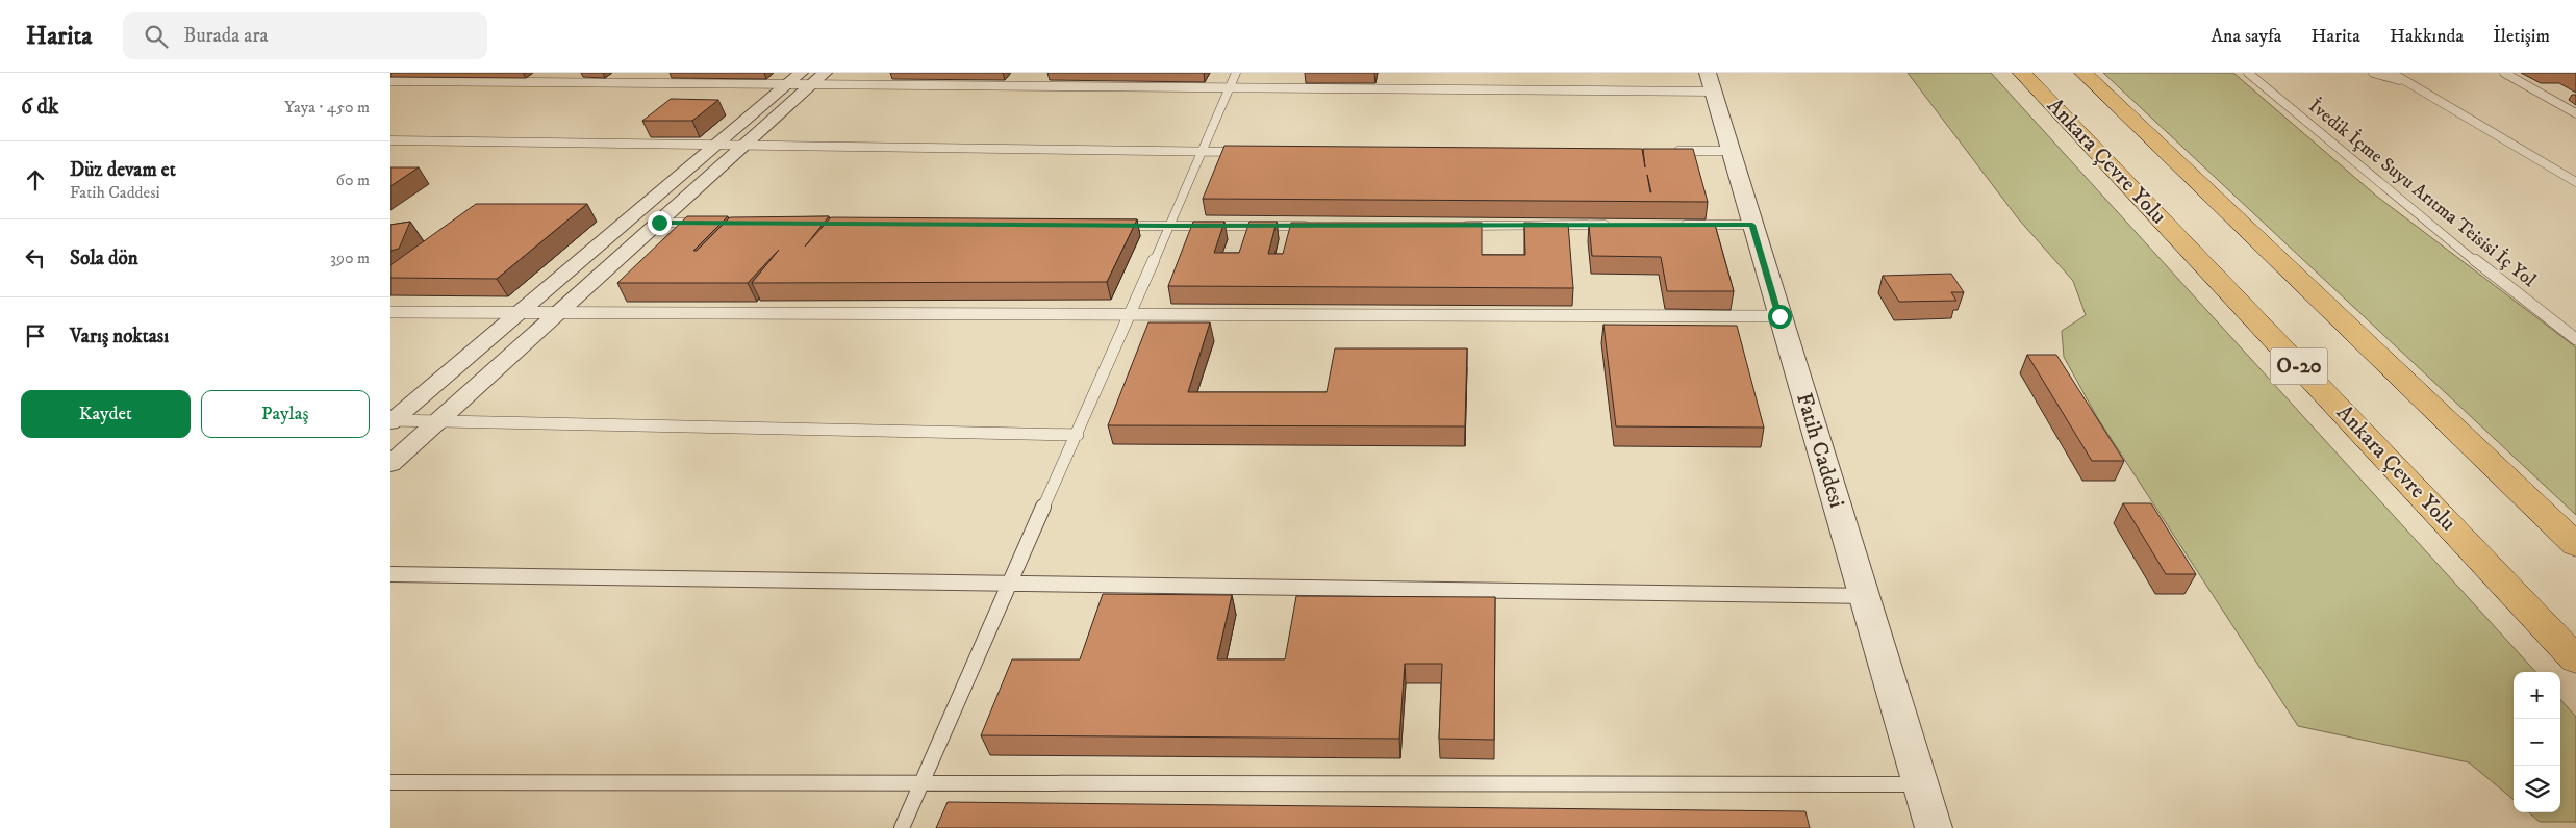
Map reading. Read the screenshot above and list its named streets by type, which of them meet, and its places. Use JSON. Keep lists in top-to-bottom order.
{
  "streets": {
    "highway": ["Ankara Çevre Yolu", "O-20"],
    "street": ["Fatih Caddesi"],
    "lane": ["İvedik İçme Suyu Arıtma Teisisi İç Yol"]
  },
  "page": {
    "header": "Harita",
    "search": "Burada ara",
    "nav": [
      "Ana sayfa",
      "Harita",
      "Hakkında",
      "İletişim"
    ],
    "heading": ["6 dk", "Yaya · 450 m"],
    "list": [
      ["Düz devam et", "Fatih Caddesi", "60 m"],
      ["Sola dön", "390 m"],
      "Varış noktası"
    ],
    "buttons": ["Kaydet", "Paylaş"],
    "map_buttons": ["+", "−"]
  }
}
